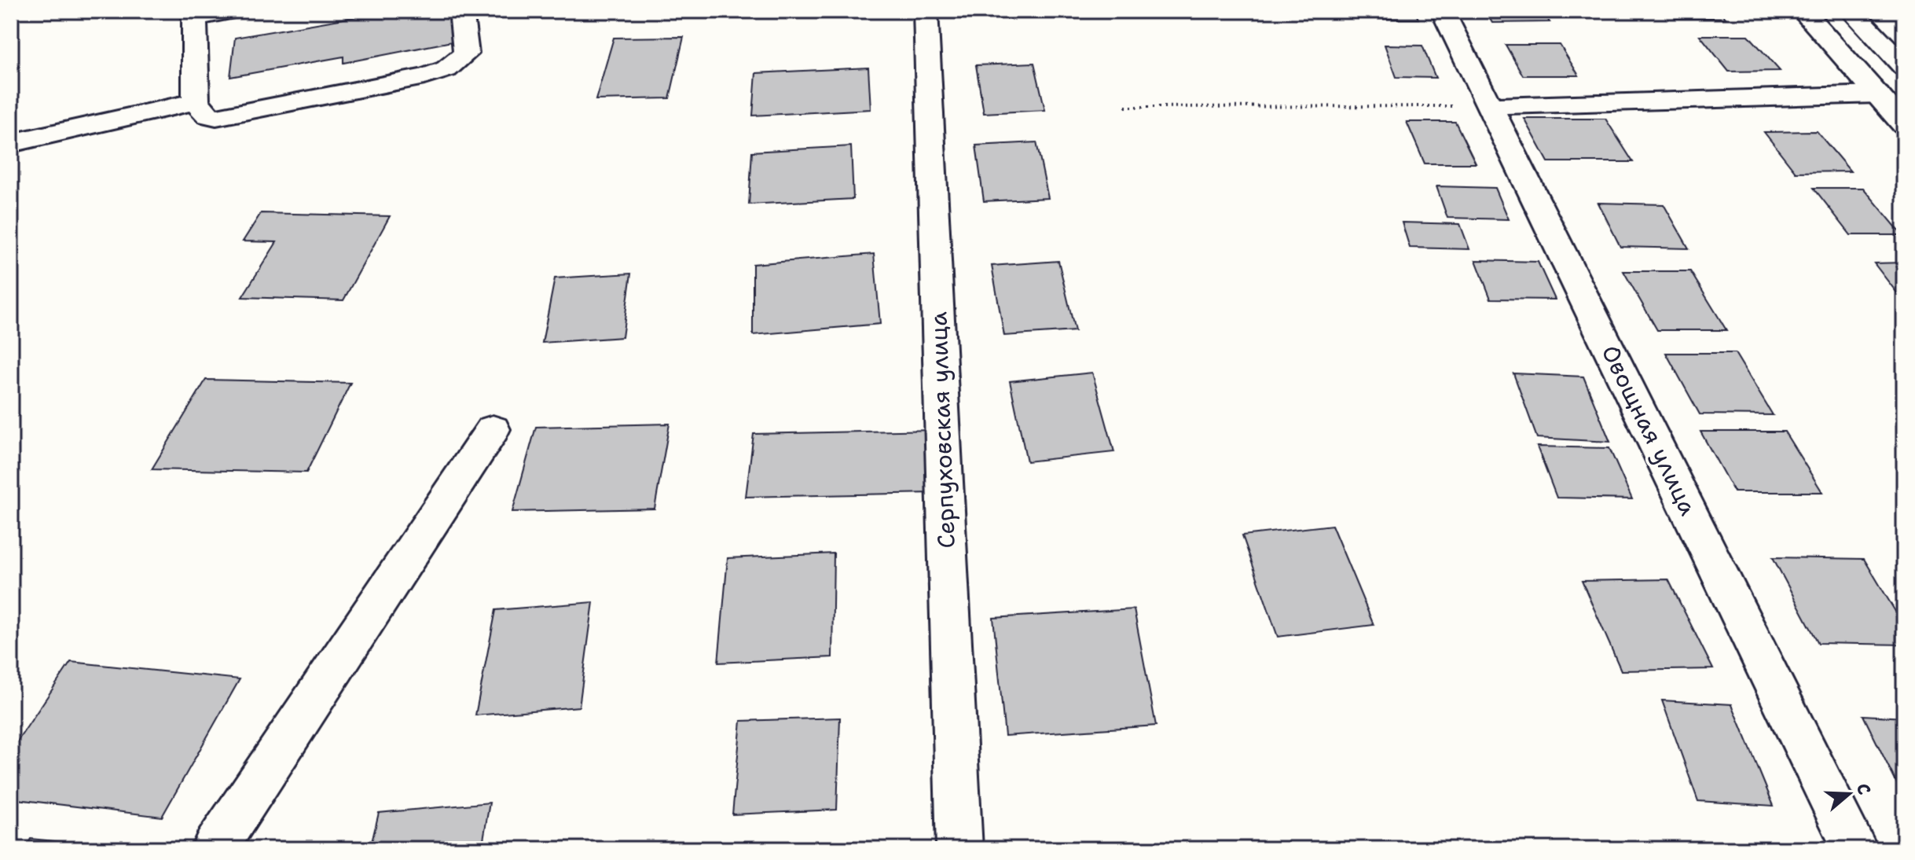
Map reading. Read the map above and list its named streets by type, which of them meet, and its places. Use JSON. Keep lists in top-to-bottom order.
{
  "streets": {
    "street": ["Серпуховская улица", "Овощная улица"]
  },
  "north": "right"
}
